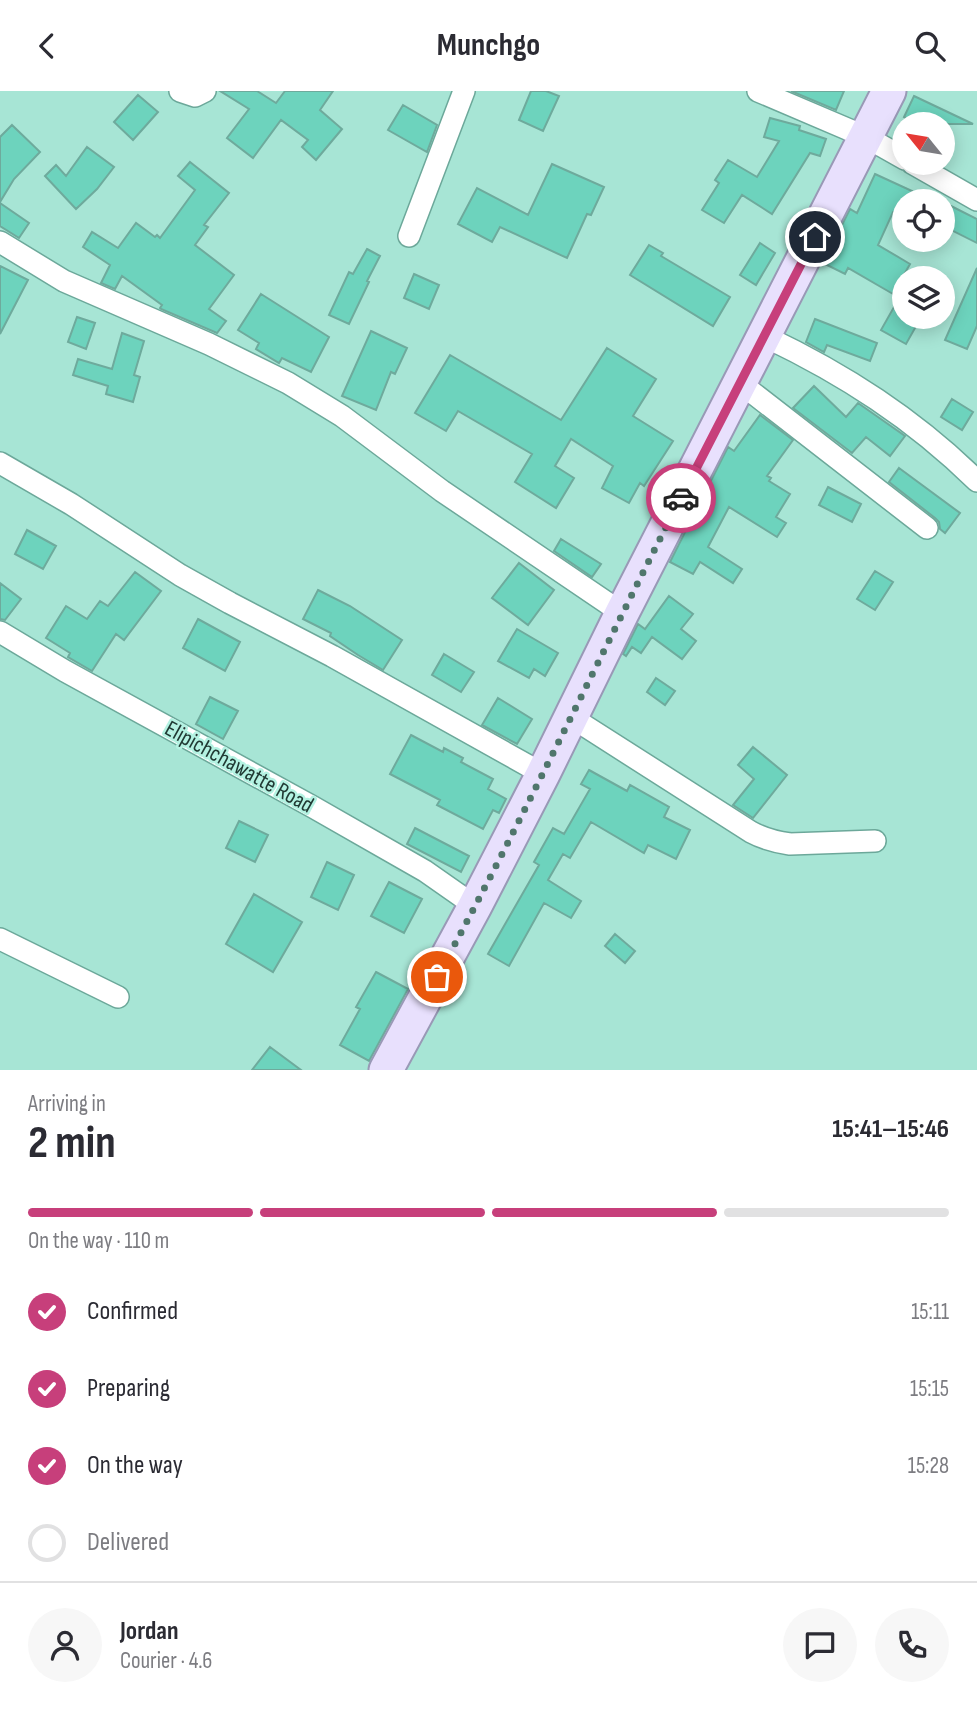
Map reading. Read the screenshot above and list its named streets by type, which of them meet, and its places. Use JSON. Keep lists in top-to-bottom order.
{
  "streets": {
    "street": ["Elipichchawatte Road"]
  },
  "north": "top left",
  "page": {
    "header": "Munchgo",
    "heading": ["2 min", "Arriving in", "15:41–15:46"],
    "panel": ["Jordan", "Courier · 4.6"],
    "bar": "On the way · 110 m",
    "list": [
      ["Confirmed", "15:11"],
      ["Preparing", "15:15"],
      ["On the way", "15:28"],
      "Delivered"
    ]
  }
}
